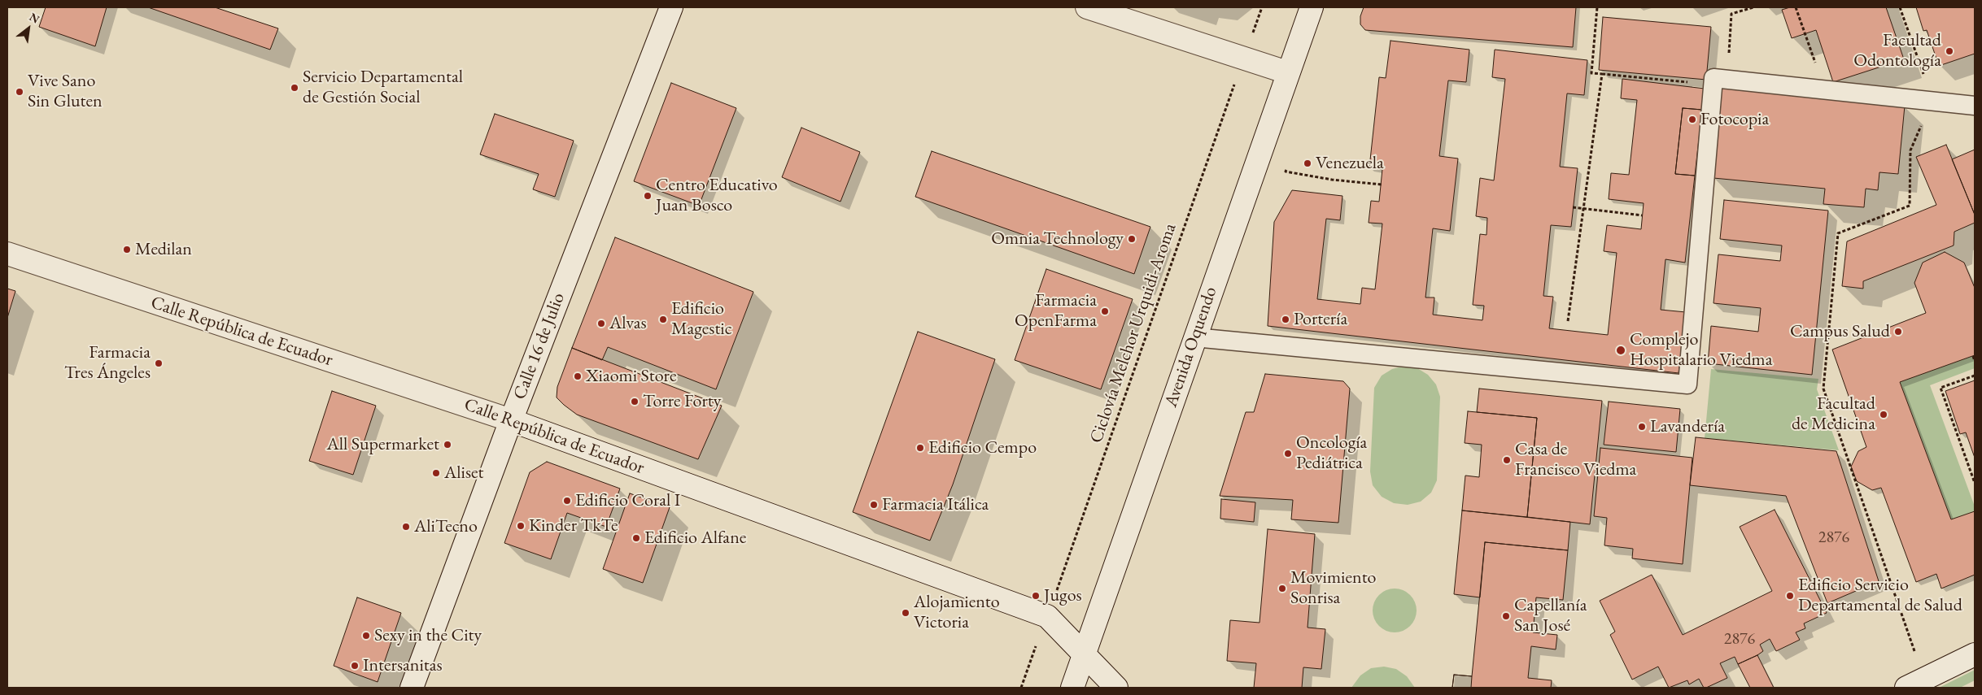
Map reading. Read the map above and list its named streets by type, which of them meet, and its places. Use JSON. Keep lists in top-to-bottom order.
{
  "streets": {
    "main road": ["Calle República de Ecuador", "Calle 16 de Julio", "Avenida Oquendo"],
    "path": ["Ciclovía Melchor Urquidi-Aroma"]
  },
  "crossings": [
    ["Calle República de Ecuador", "Calle 16 de Julio"],
    ["Calle República de Ecuador", "Avenida Oquendo"]
  ],
  "places": [
    "Facultad Odontología",
    "Servicio Departamental de Gestión Social",
    "Vive Sano Sin Gluten",
    "Fotocopia",
    "Venezuela",
    "Centro Educativo Juan Bosco",
    "Omnia Technology",
    "Medilan",
    "Farmacia OpenFarma",
    "Edificio Magestic",
    "Portería",
    "Alvas",
    "Campus Salud",
    "Complejo Hospitalario Viedma",
    "Farmacia Tres Ángeles",
    "Xiaomi Store",
    "Torre Forty",
    "Facultad de Medicina",
    "Lavandería",
    "All Supermarket",
    "Edificio Cempo",
    "Oncología Pediátrica",
    "Casa de Francisco Viedma",
    "Aliset",
    "Edificio Coral I",
    "Farmacia Itálica",
    "Kinder TkTe",
    "AliTecno",
    "Edificio Alfane",
    "Movimiento Sonrisa",
    "Jugos",
    "Edificio Servicio Departamental de Salud",
    "Alojamiento Victoria",
    "Capellanía San José",
    "Sexy in the City",
    "Intersanitas"
  ],
  "house_numbers": ["2876", "2876"],
  "north": "top right"
}
